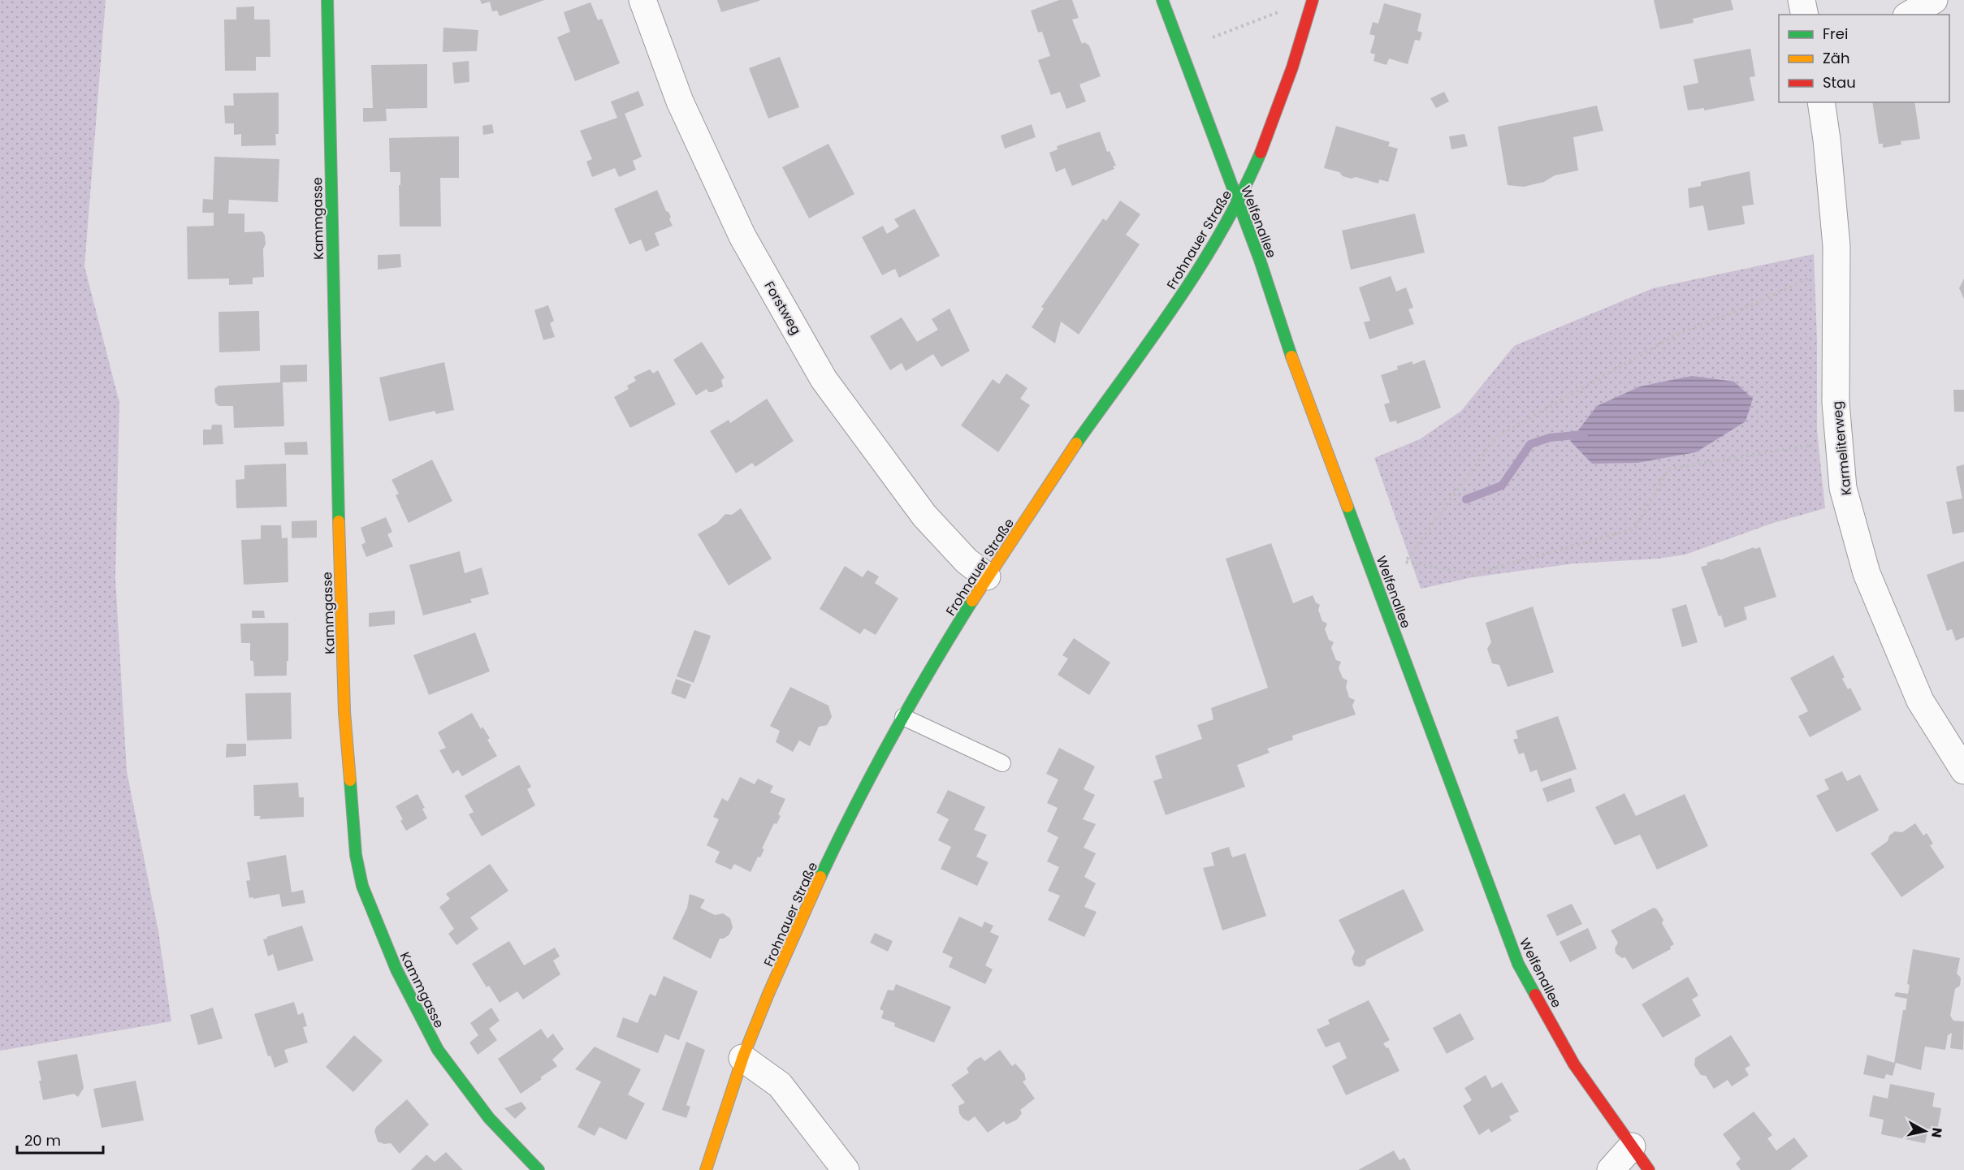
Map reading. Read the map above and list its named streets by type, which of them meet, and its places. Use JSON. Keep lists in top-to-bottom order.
{
  "streets": {
    "street": [
      "Kammgasse",
      "Welfenallee",
      "Frohnauer Straße",
      "Forstweg",
      "Karmeliterweg"
    ]
  },
  "crossings": [
    ["Welfenallee", "Frohnauer Straße"],
    ["Frohnauer Straße", "Forstweg"]
  ],
  "legend": ["Frei", "Zäh", "Stau"],
  "scale_bar": "20 m",
  "north": "right"
}
